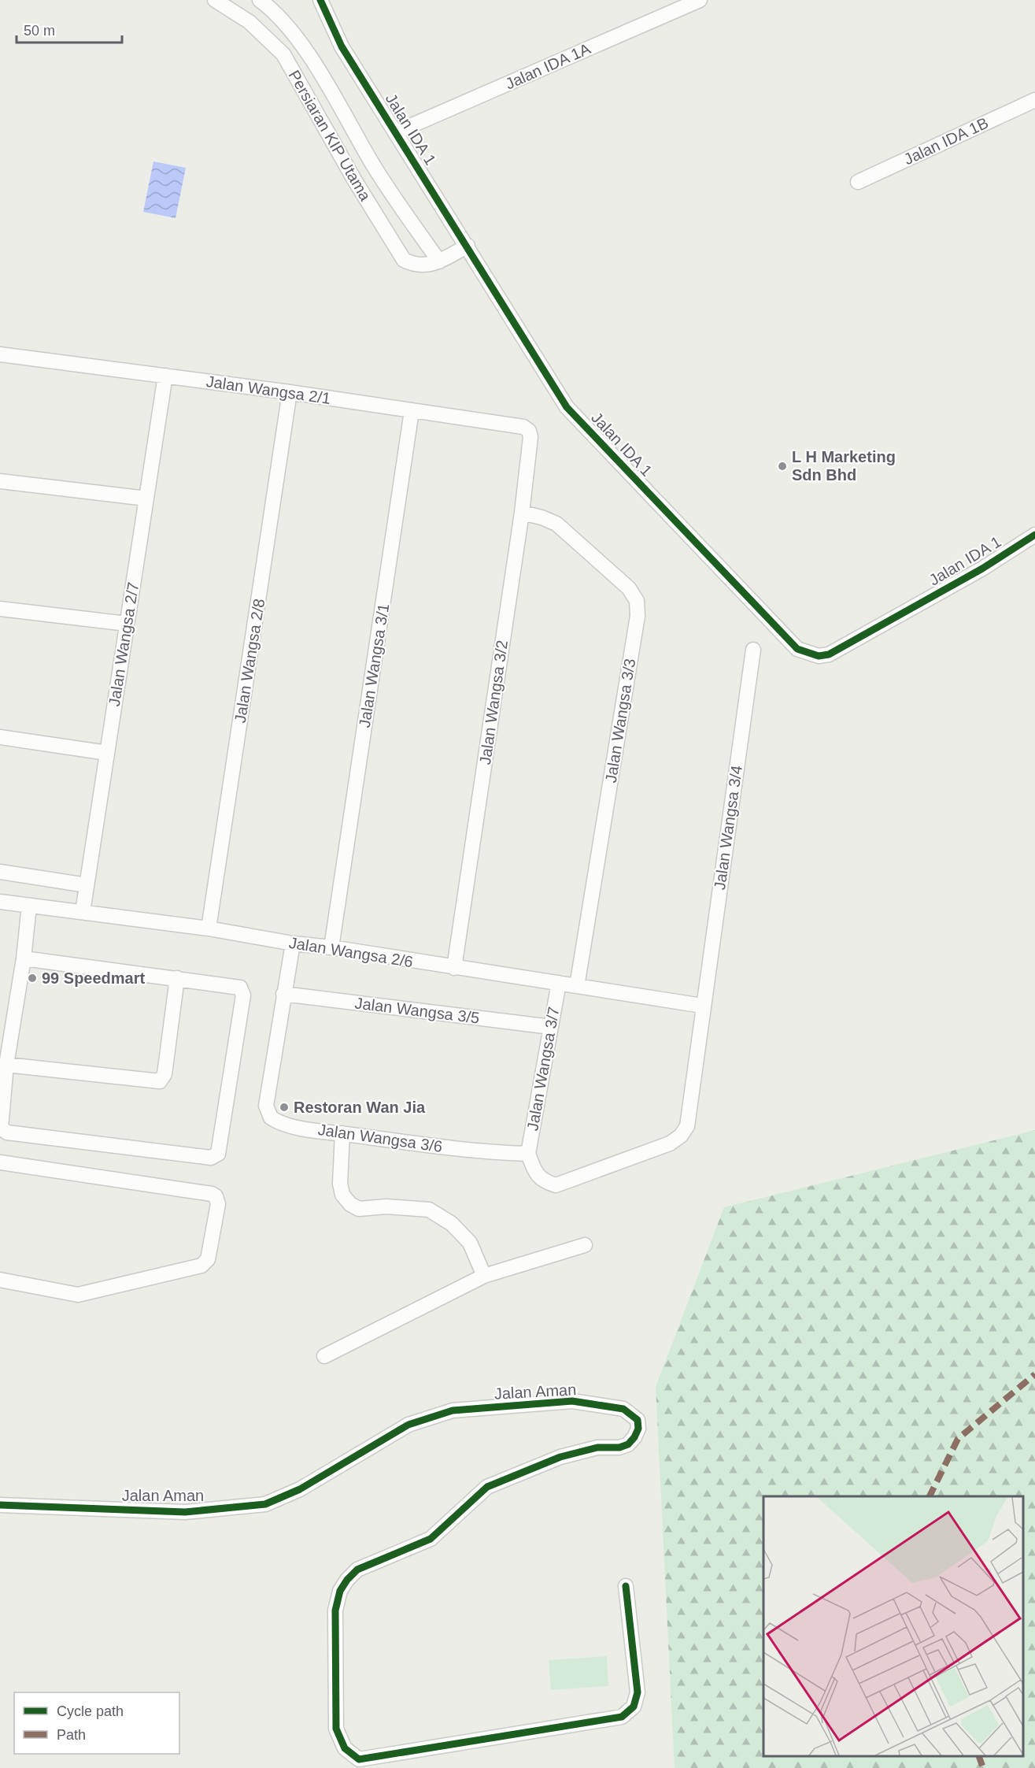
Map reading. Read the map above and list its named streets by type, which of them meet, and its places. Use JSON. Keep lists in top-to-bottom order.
{
  "streets": {
    "street": [
      "Jalan IDA 1A",
      "Jalan IDA 1",
      "Persiaran KIP Utama",
      "Jalan IDA 1B",
      "Jalan Wangsa 2/1",
      "Jalan Wangsa 2/7",
      "Jalan Wangsa 2/8",
      "Jalan Wangsa 3/1",
      "Jalan Wangsa 3/2",
      "Jalan Wangsa 3/3",
      "Jalan Wangsa 3/4",
      "Jalan Wangsa 2/6",
      "Jalan Wangsa 3/5",
      "Jalan Wangsa 3/7",
      "Jalan Wangsa 3/6",
      "Jalan Aman"
    ]
  },
  "crossings": [
    ["Jalan IDA 1A", "Jalan IDA 1"],
    ["Jalan IDA 1", "Persiaran KIP Utama"],
    ["Jalan Wangsa 2/1", "Jalan Wangsa 2/7"],
    ["Jalan Wangsa 2/1", "Jalan Wangsa 2/8"],
    ["Jalan Wangsa 2/1", "Jalan Wangsa 3/1"],
    ["Jalan Wangsa 2/1", "Jalan Wangsa 3/2"],
    ["Jalan Wangsa 2/7", "Jalan Wangsa 2/6"],
    ["Jalan Wangsa 2/8", "Jalan Wangsa 2/6"],
    ["Jalan Wangsa 3/1", "Jalan Wangsa 2/6"],
    ["Jalan Wangsa 3/2", "Jalan Wangsa 3/3"],
    ["Jalan Wangsa 3/2", "Jalan Wangsa 2/6"],
    ["Jalan Wangsa 3/3", "Jalan Wangsa 2/6"],
    ["Jalan Wangsa 3/4", "Jalan Wangsa 2/6"],
    ["Jalan Wangsa 3/4", "Jalan Wangsa 3/7"],
    ["Jalan Wangsa 3/4", "Jalan Wangsa 3/6"],
    ["Jalan Wangsa 2/6", "Jalan Wangsa 3/7"],
    ["Jalan Wangsa 2/6", "Jalan Wangsa 3/6"],
    ["Jalan Wangsa 3/5", "Jalan Wangsa 3/7"],
    ["Jalan Wangsa 3/5", "Jalan Wangsa 3/6"],
    ["Jalan Wangsa 3/7", "Jalan Wangsa 3/6"]
  ],
  "places": ["L H Marketing Sdn Bhd", "99 Speedmart", "Restoran Wan Jia"],
  "legend": ["Cycle path", "Path"],
  "scale_bar": "50 m"
}
